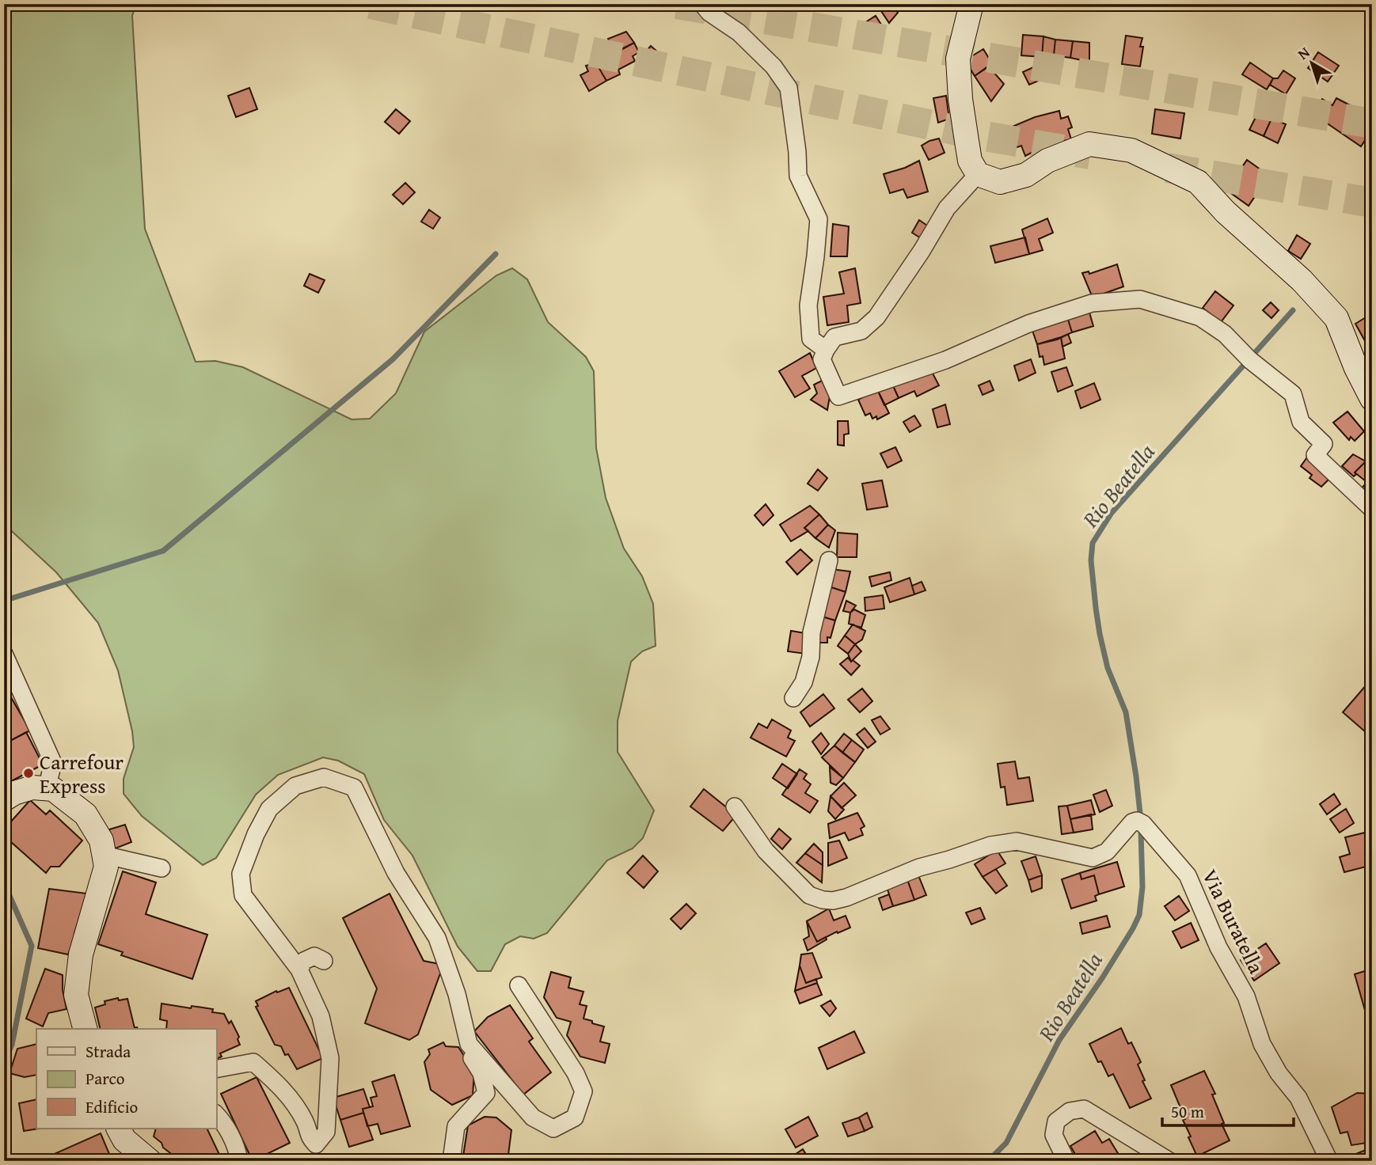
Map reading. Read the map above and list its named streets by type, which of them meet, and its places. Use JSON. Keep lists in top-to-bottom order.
{
  "streets": {
    "street": ["Via Buratella"]
  },
  "water": ["Rio Beatella"],
  "places": ["Carrefour Express"],
  "legend": ["Strada", "Parco", "Edificio"],
  "scale_bar": "50 m",
  "north": "top left"
}
